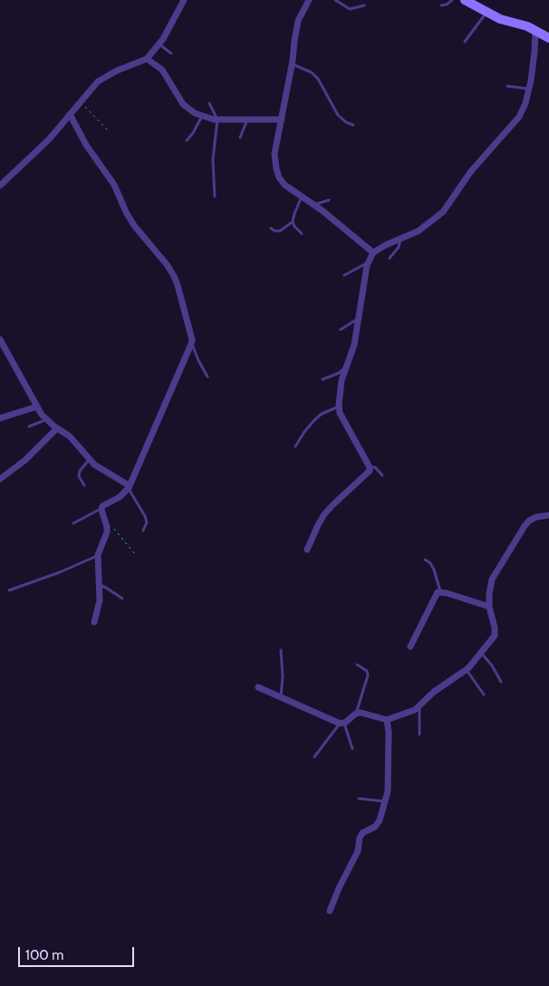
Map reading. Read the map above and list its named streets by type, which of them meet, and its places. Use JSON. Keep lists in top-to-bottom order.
{
  "scale_bar": "100 m"
}
